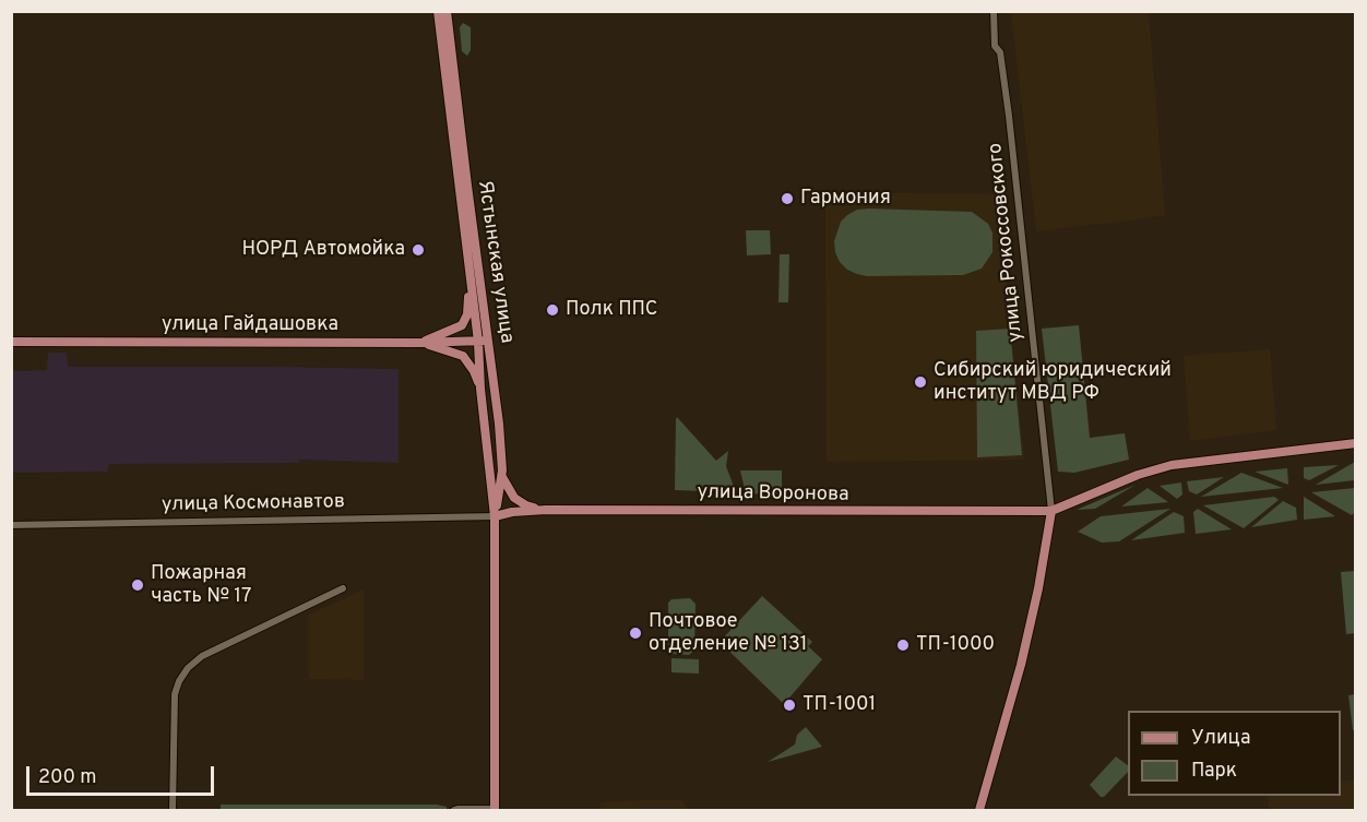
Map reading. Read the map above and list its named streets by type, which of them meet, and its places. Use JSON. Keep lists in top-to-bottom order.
{
  "streets": {
    "main road": ["Ястынская улица", "улица Гайдашовка", "улица Воронова"],
    "street": ["улица Рокоссовского", "улица Космонавтов"]
  },
  "crossings": [
    ["улица Рокоссовского", "улица Воронова"],
    ["Ястынская улица", "улица Гайдашовка"],
    ["Ястынская улица", "улица Воронова"],
    ["Ястынская улица", "улица Космонавтов"],
    ["улица Воронова", "улица Космонавтов"]
  ],
  "places": [
    "Гармония",
    "НОРД Автомойка",
    "Полк ППС",
    "Сибирский юридический институт МВД РФ",
    "Пожарная часть № 17",
    "Почтовое отделение № 131",
    "ТП-1000",
    "ТП-1001"
  ],
  "legend": ["Улица", "Парк"],
  "scale_bar": "200 m"
}
